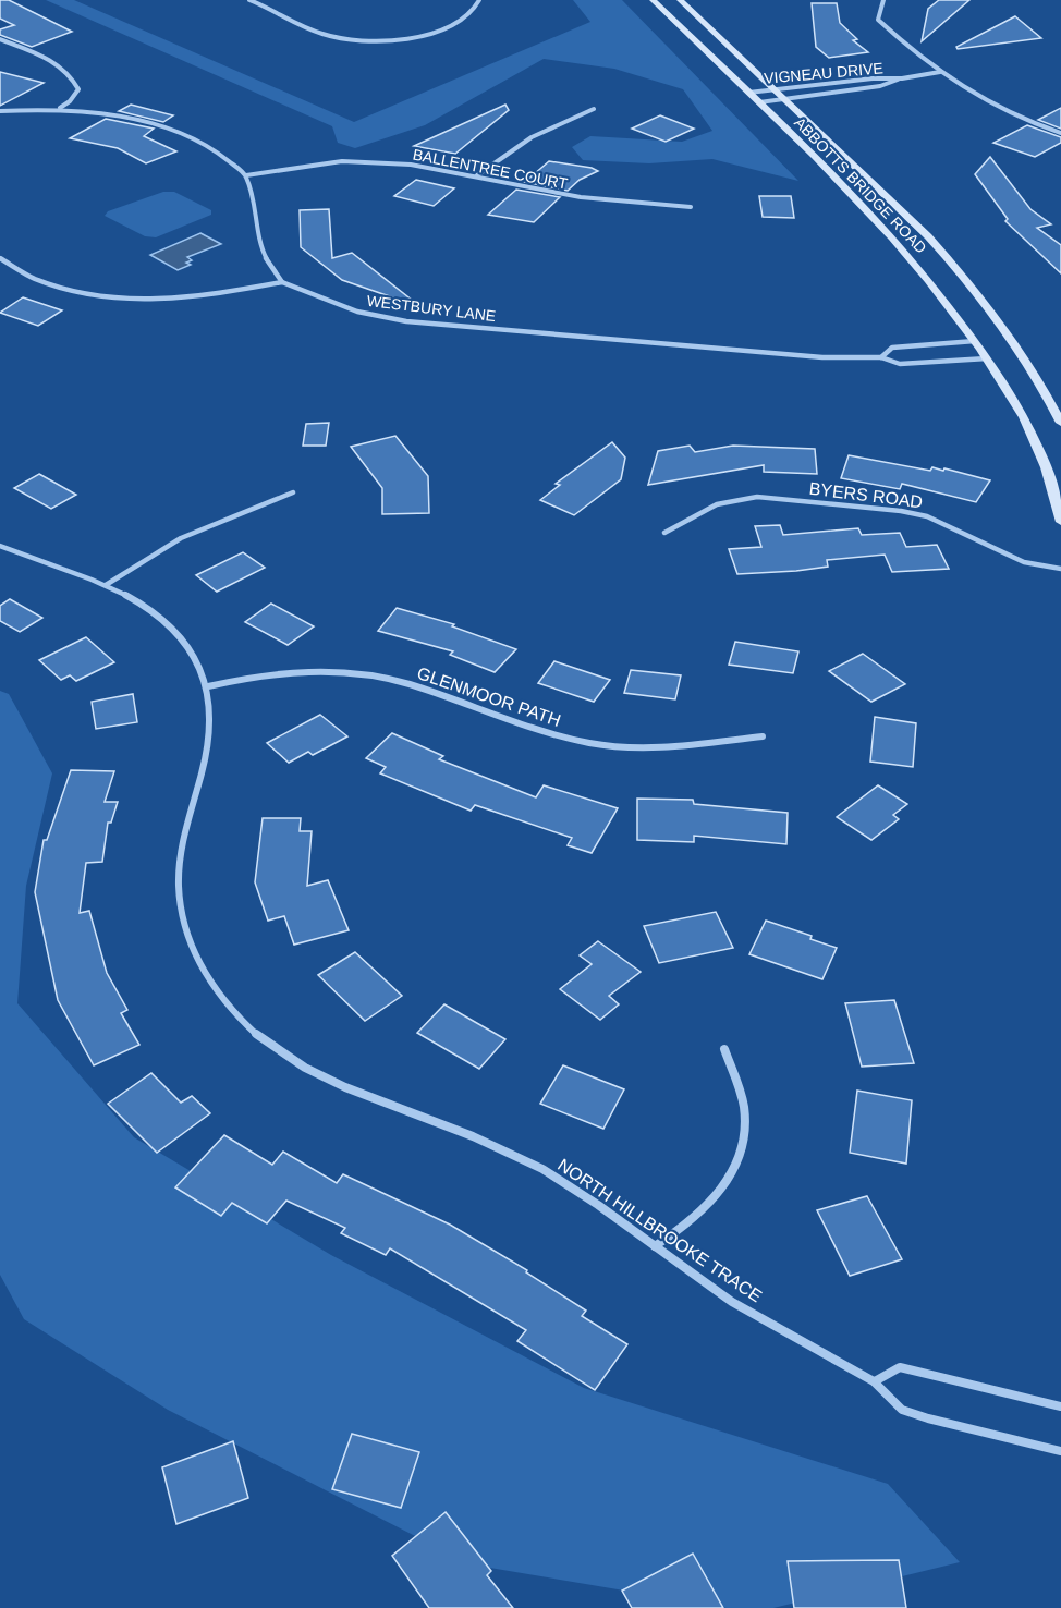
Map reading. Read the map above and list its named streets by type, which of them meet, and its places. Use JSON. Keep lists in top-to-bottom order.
{
  "streets": {
    "main road": ["ABBOTTS BRIDGE ROAD"],
    "street": [
      "VIGNEAU DRIVE",
      "BALLENTREE COURT",
      "WESTBURY LANE",
      "BYERS ROAD",
      "GLENMOOR PATH",
      "NORTH HILLBROOKE TRACE"
    ]
  },
  "crossings": [
    ["VIGNEAU DRIVE", "ABBOTTS BRIDGE ROAD"],
    ["ABBOTTS BRIDGE ROAD", "WESTBURY LANE"],
    ["GLENMOOR PATH", "NORTH HILLBROOKE TRACE"]
  ]
}
